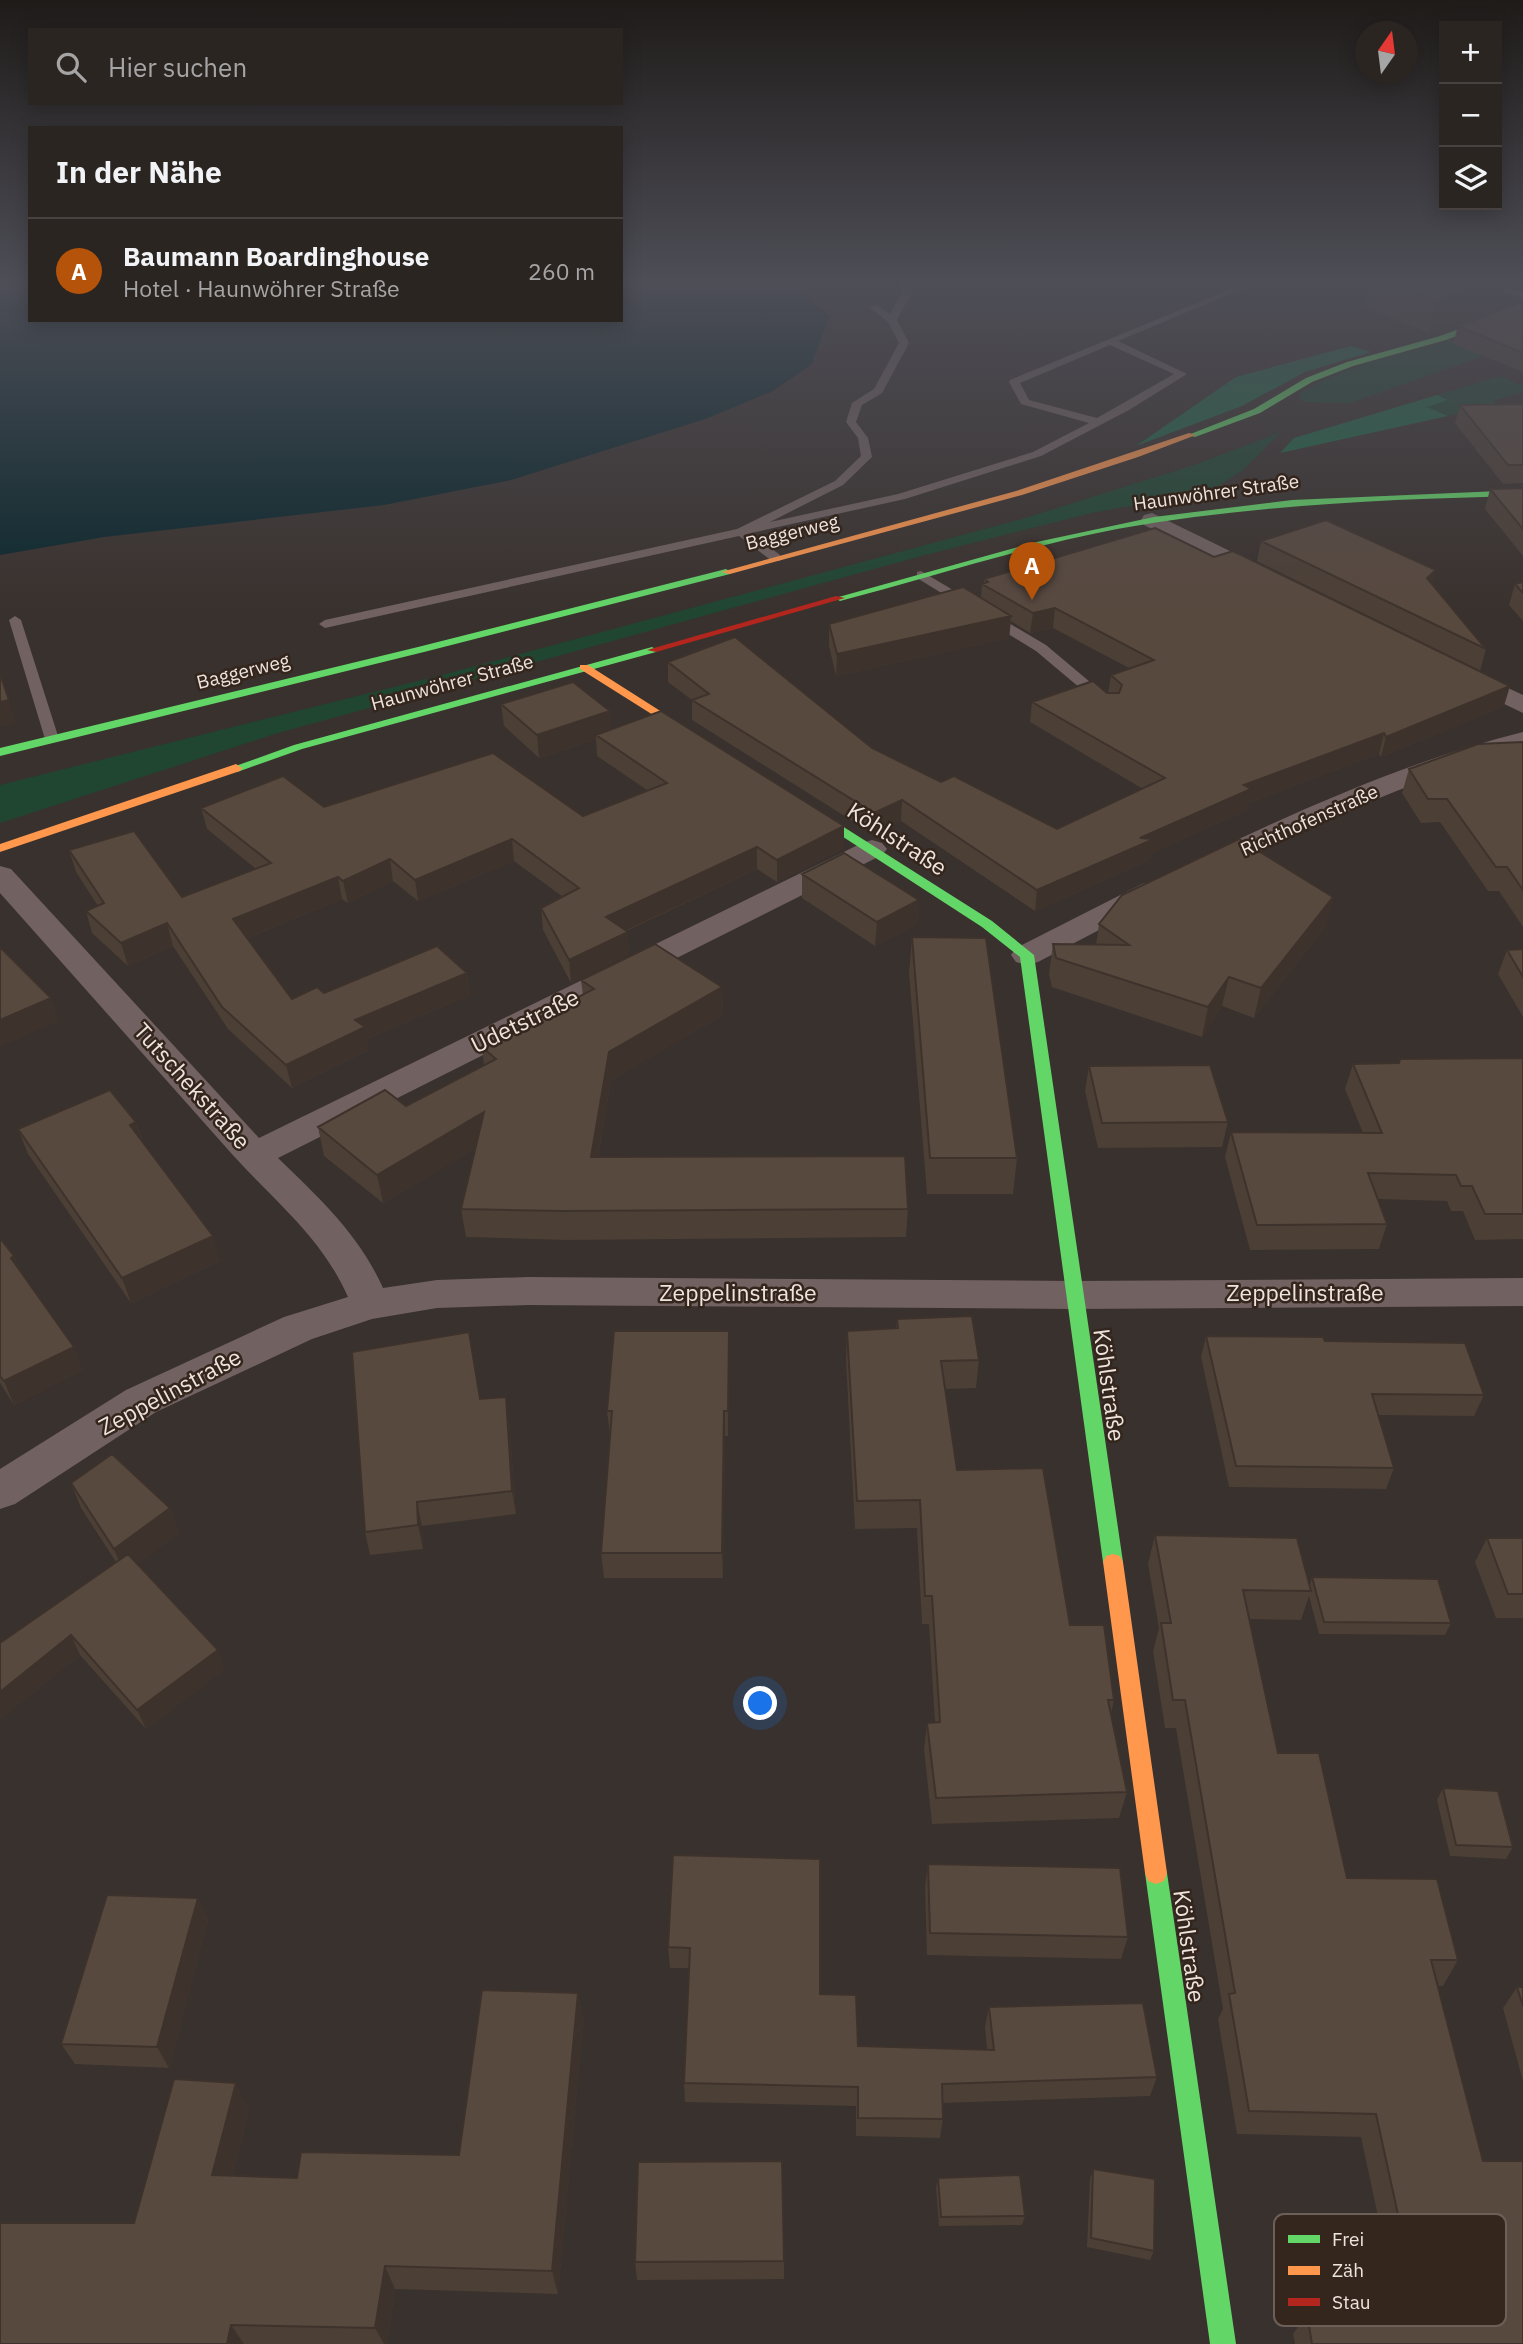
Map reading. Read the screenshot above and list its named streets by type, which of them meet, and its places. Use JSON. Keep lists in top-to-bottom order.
{
  "streets": {
    "street": [
      "Haunwöhrer Straße",
      "Baggerweg",
      "Richthofenstraße",
      "Köhlstraße",
      "Udetstraße",
      "Tutschekstraße",
      "Zeppelinstraße"
    ]
  },
  "crossings": [
    ["Richthofenstraße", "Köhlstraße"],
    ["Köhlstraße", "Udetstraße"],
    ["Köhlstraße", "Zeppelinstraße"],
    ["Udetstraße", "Tutschekstraße"],
    ["Tutschekstraße", "Zeppelinstraße"]
  ],
  "legend": ["Frei", "Zäh", "Stau"],
  "north": "top",
  "page": {
    "map_buttons": ["+", "−"],
    "search": "Hier suchen",
    "heading": "In der Nähe",
    "list": [
      {
        "mark": "A",
        "name": "Baumann Boardinghouse",
        "note": "Hotel · Haunwöhrer Straße",
        "value": "260 m"
      }
    ],
    "pins": "A"
  }
}
